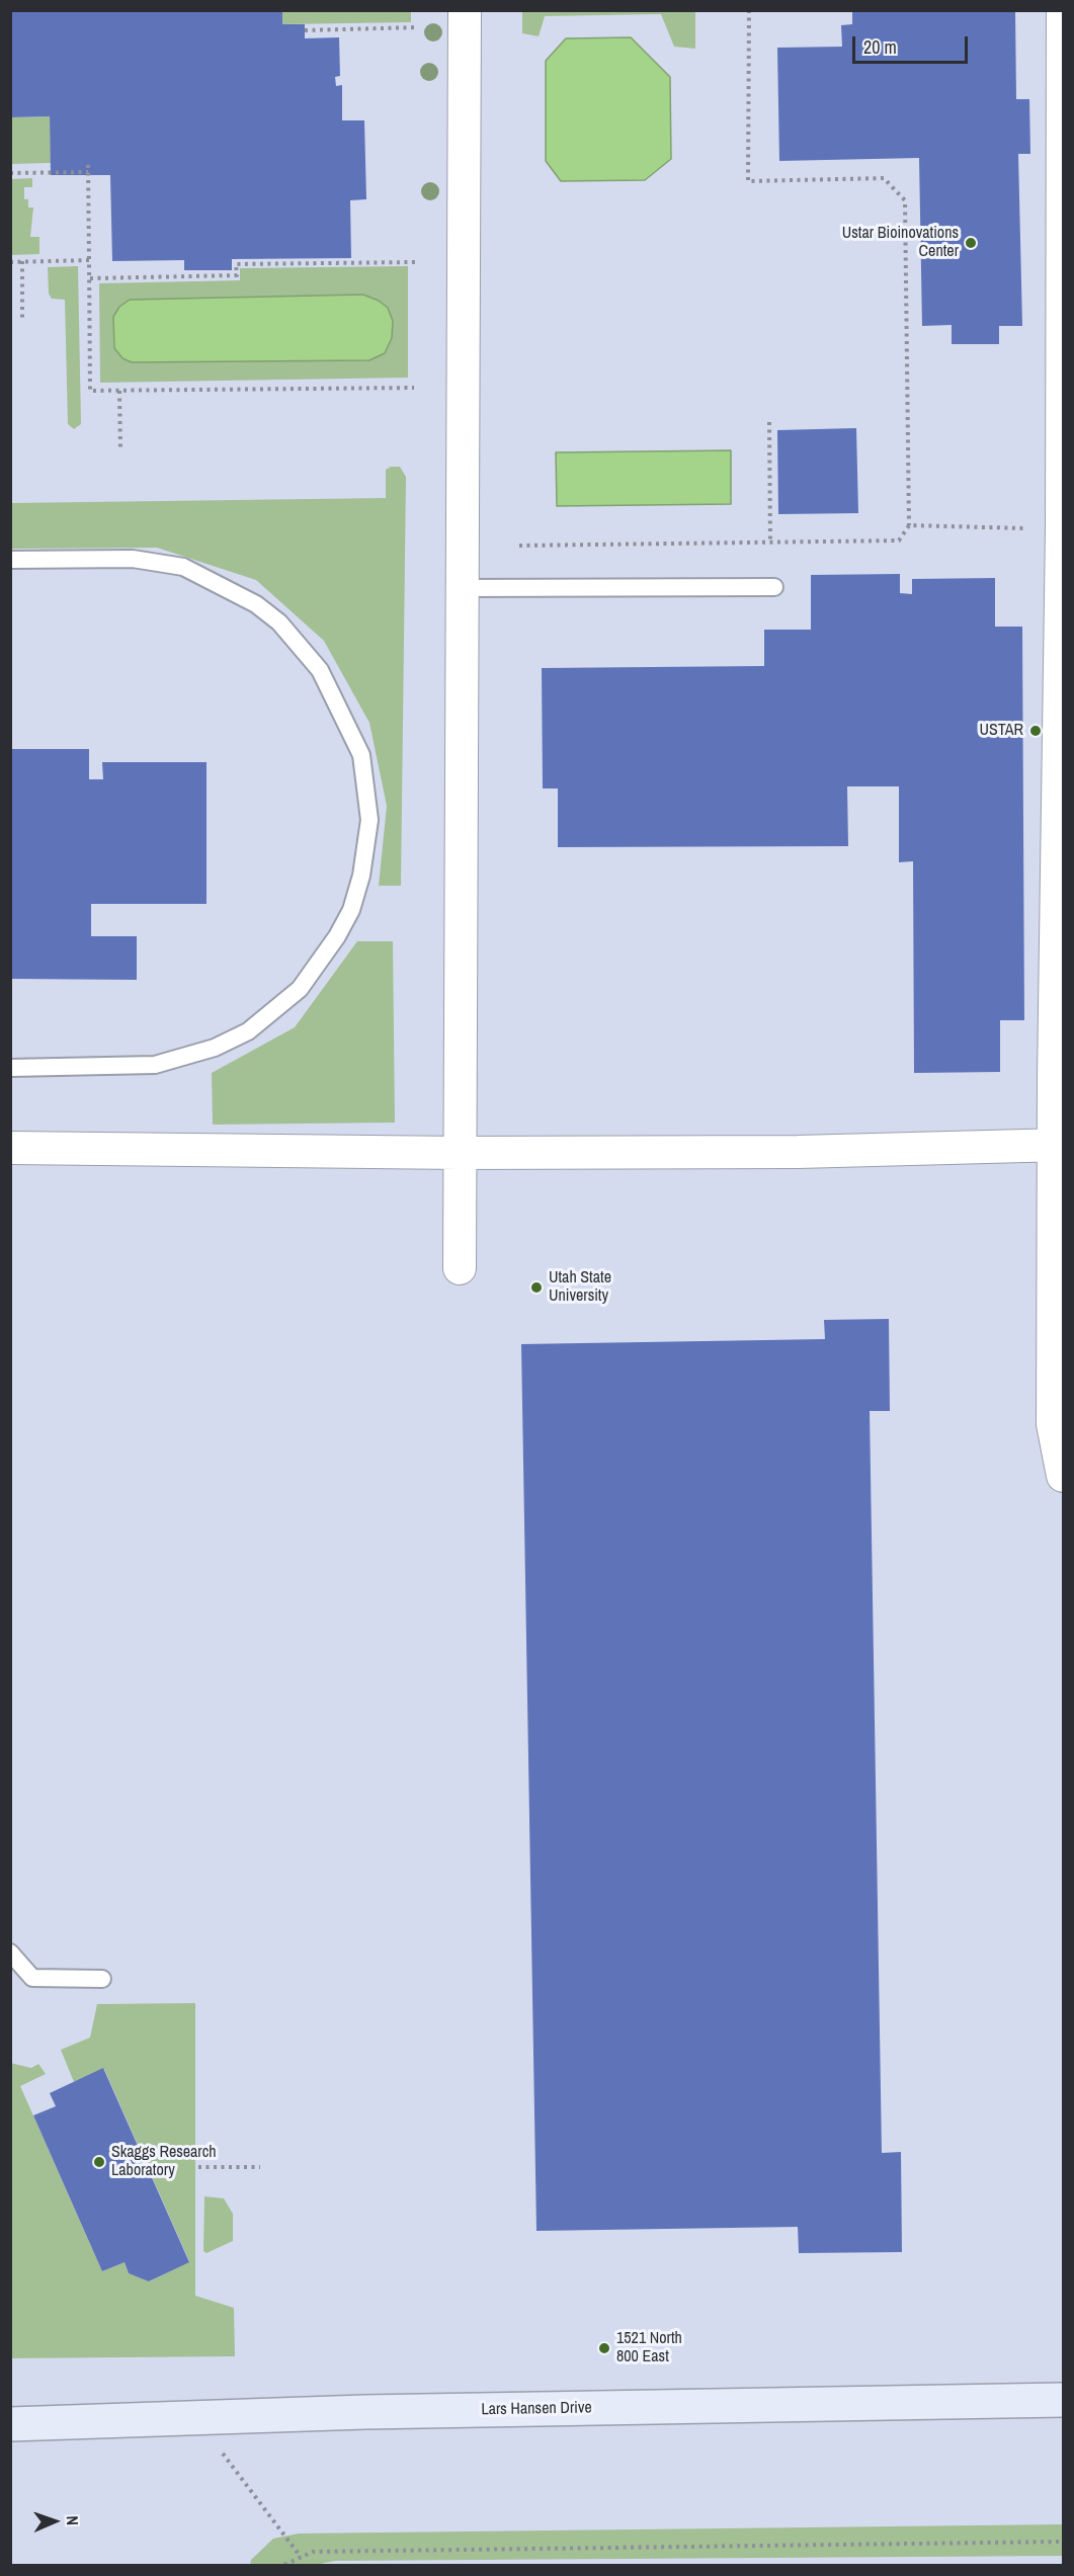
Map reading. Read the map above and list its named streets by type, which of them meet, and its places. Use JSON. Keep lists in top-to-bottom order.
{
  "streets": {
    "main road": ["Lars Hansen Drive"]
  },
  "places": [
    "Ustar Bioinovations Center",
    "USTAR",
    "Utah State University",
    "Skaggs Research Laboratory",
    "1521 North 800 East"
  ],
  "scale_bar": "20 m",
  "north": "right"
}
